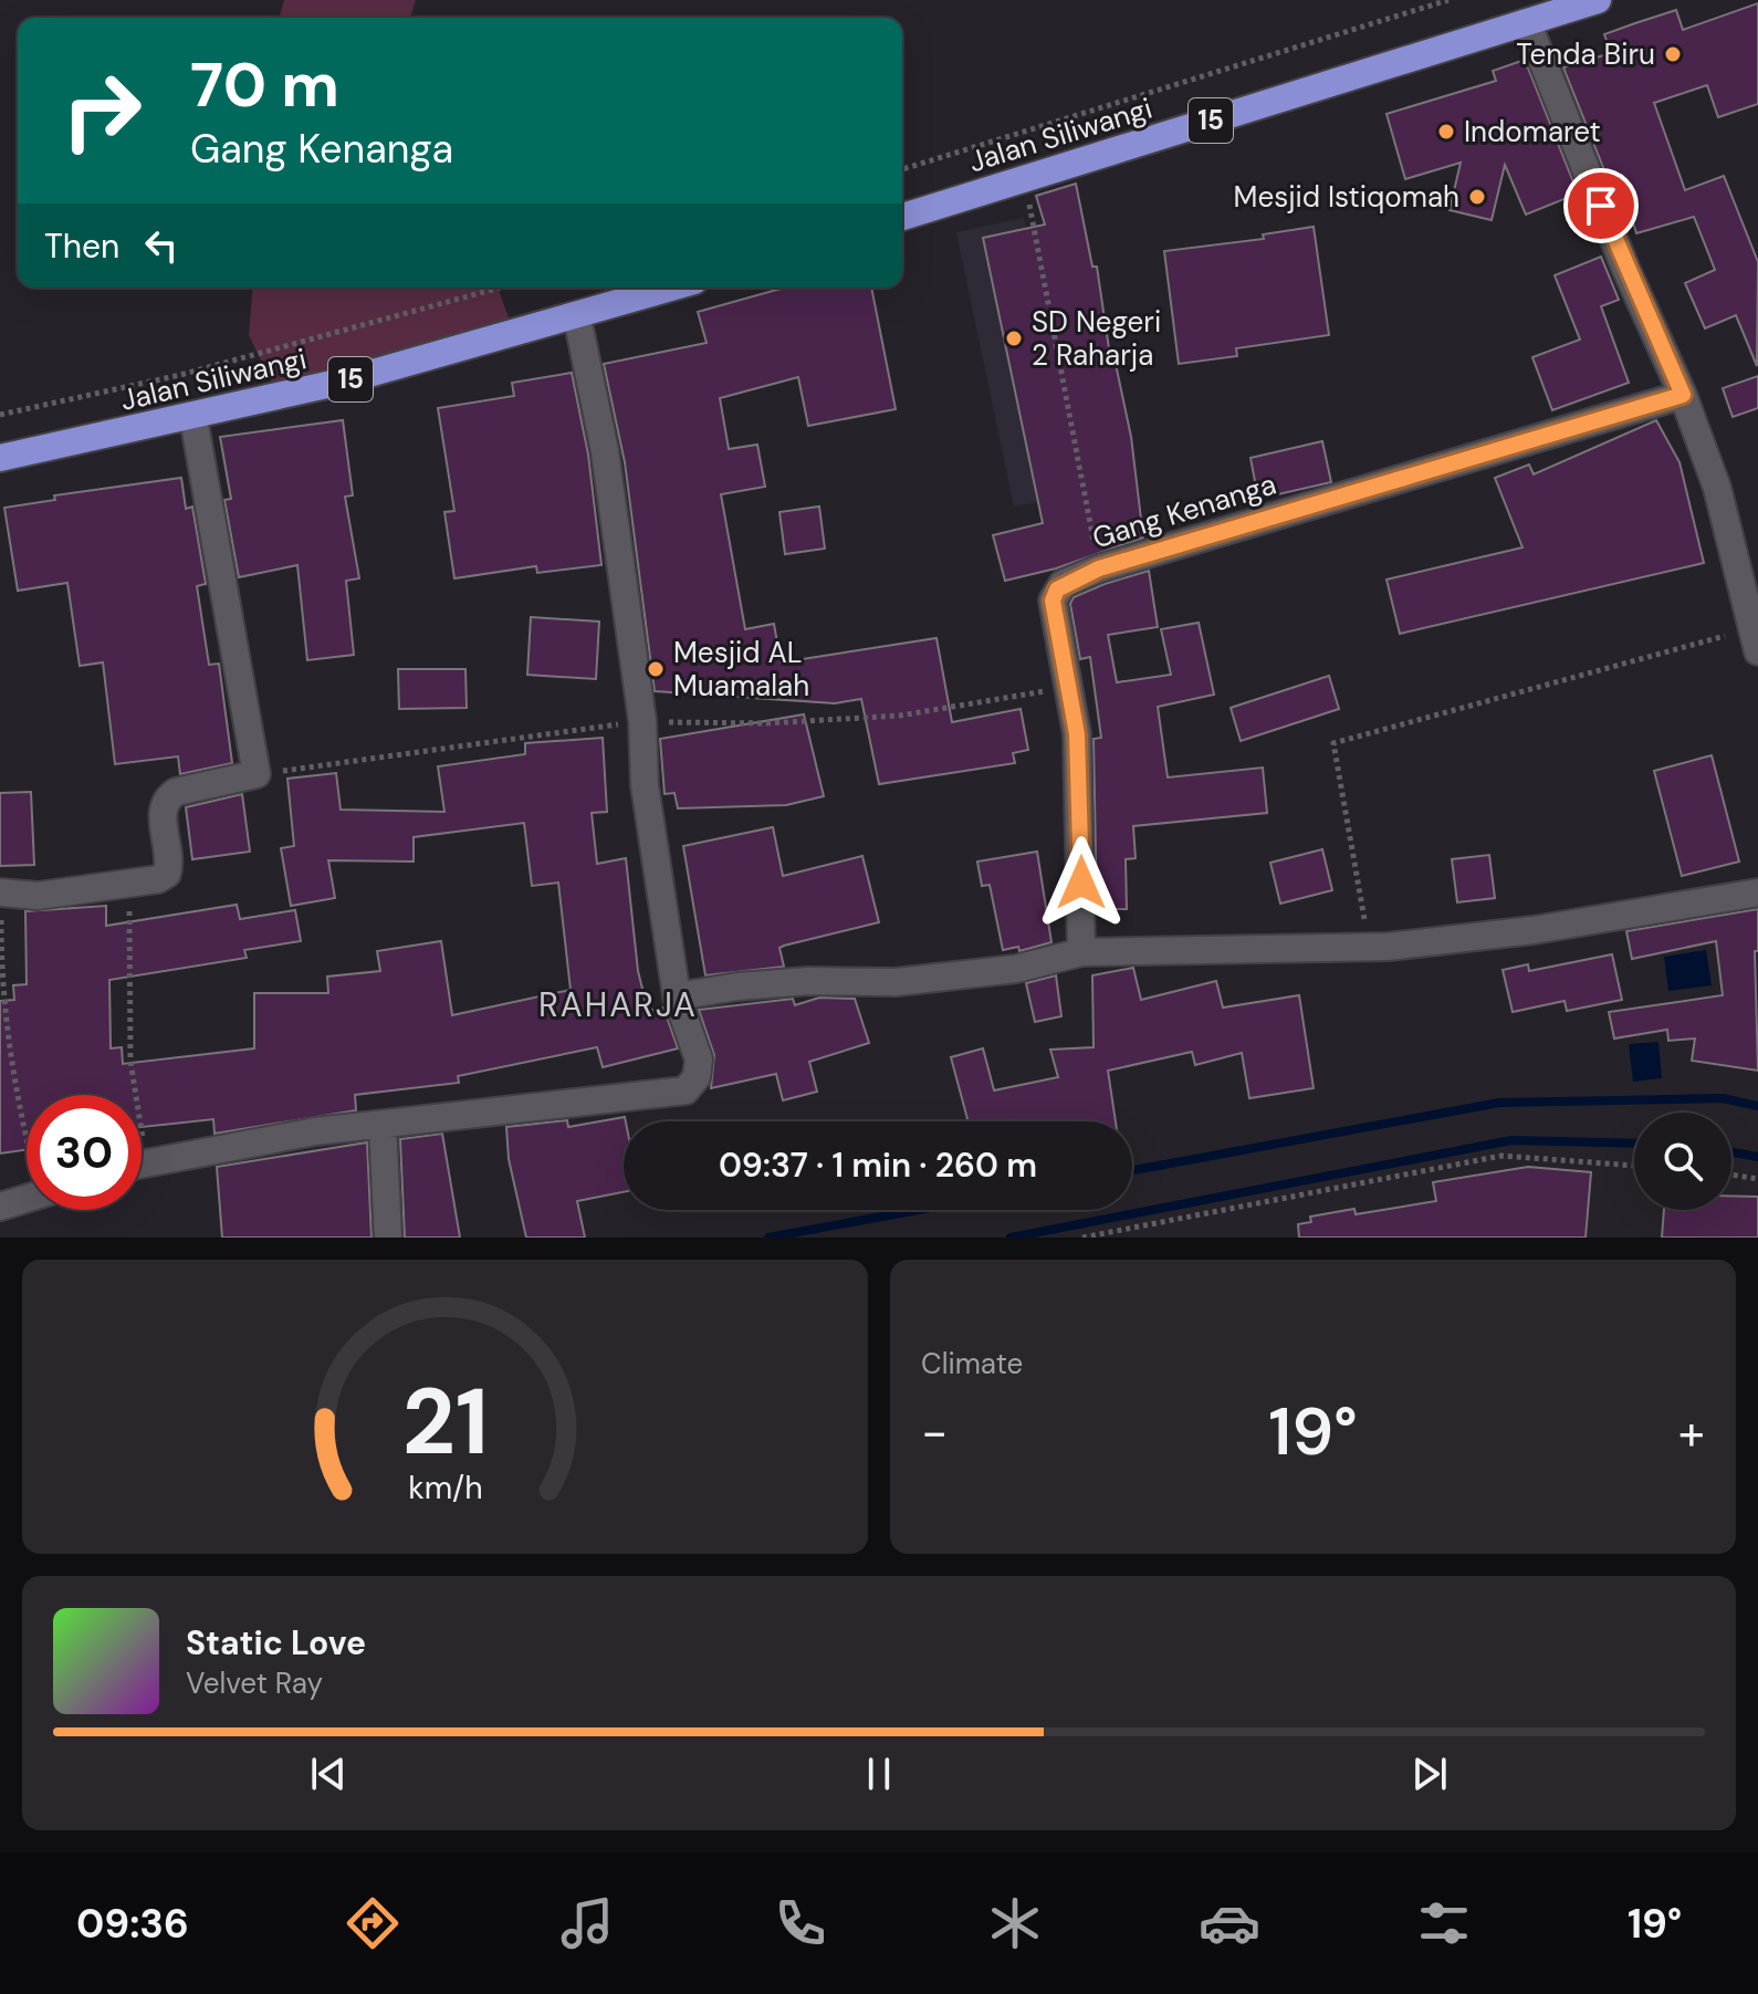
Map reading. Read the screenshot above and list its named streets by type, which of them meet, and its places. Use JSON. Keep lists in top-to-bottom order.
{
  "streets": {
    "highway": ["15", "Jalan Siliwangi"],
    "street": ["Gang Kenanga"]
  },
  "districts": ["RAHARJA"],
  "places": [
    "Tenda Biru",
    "Indomaret",
    "Mesjid Istiqomah",
    "SD Negeri 2 Raharja",
    "Mesjid AL Muamalah"
  ],
  "page": {
    "turn": ["70 m", "Gang Kenanga"],
    "then": "Then",
    "limit": "30",
    "trip": "09:37 · 1 min · 260 m",
    "tile": "Climate",
    "heat": ["−", "19°", "+"],
    "song": ["Static Love", "Velvet Ray"],
    "tabs": ["09:36", "19°"],
    "gauge": ["21", "km/h"]
  }
}
